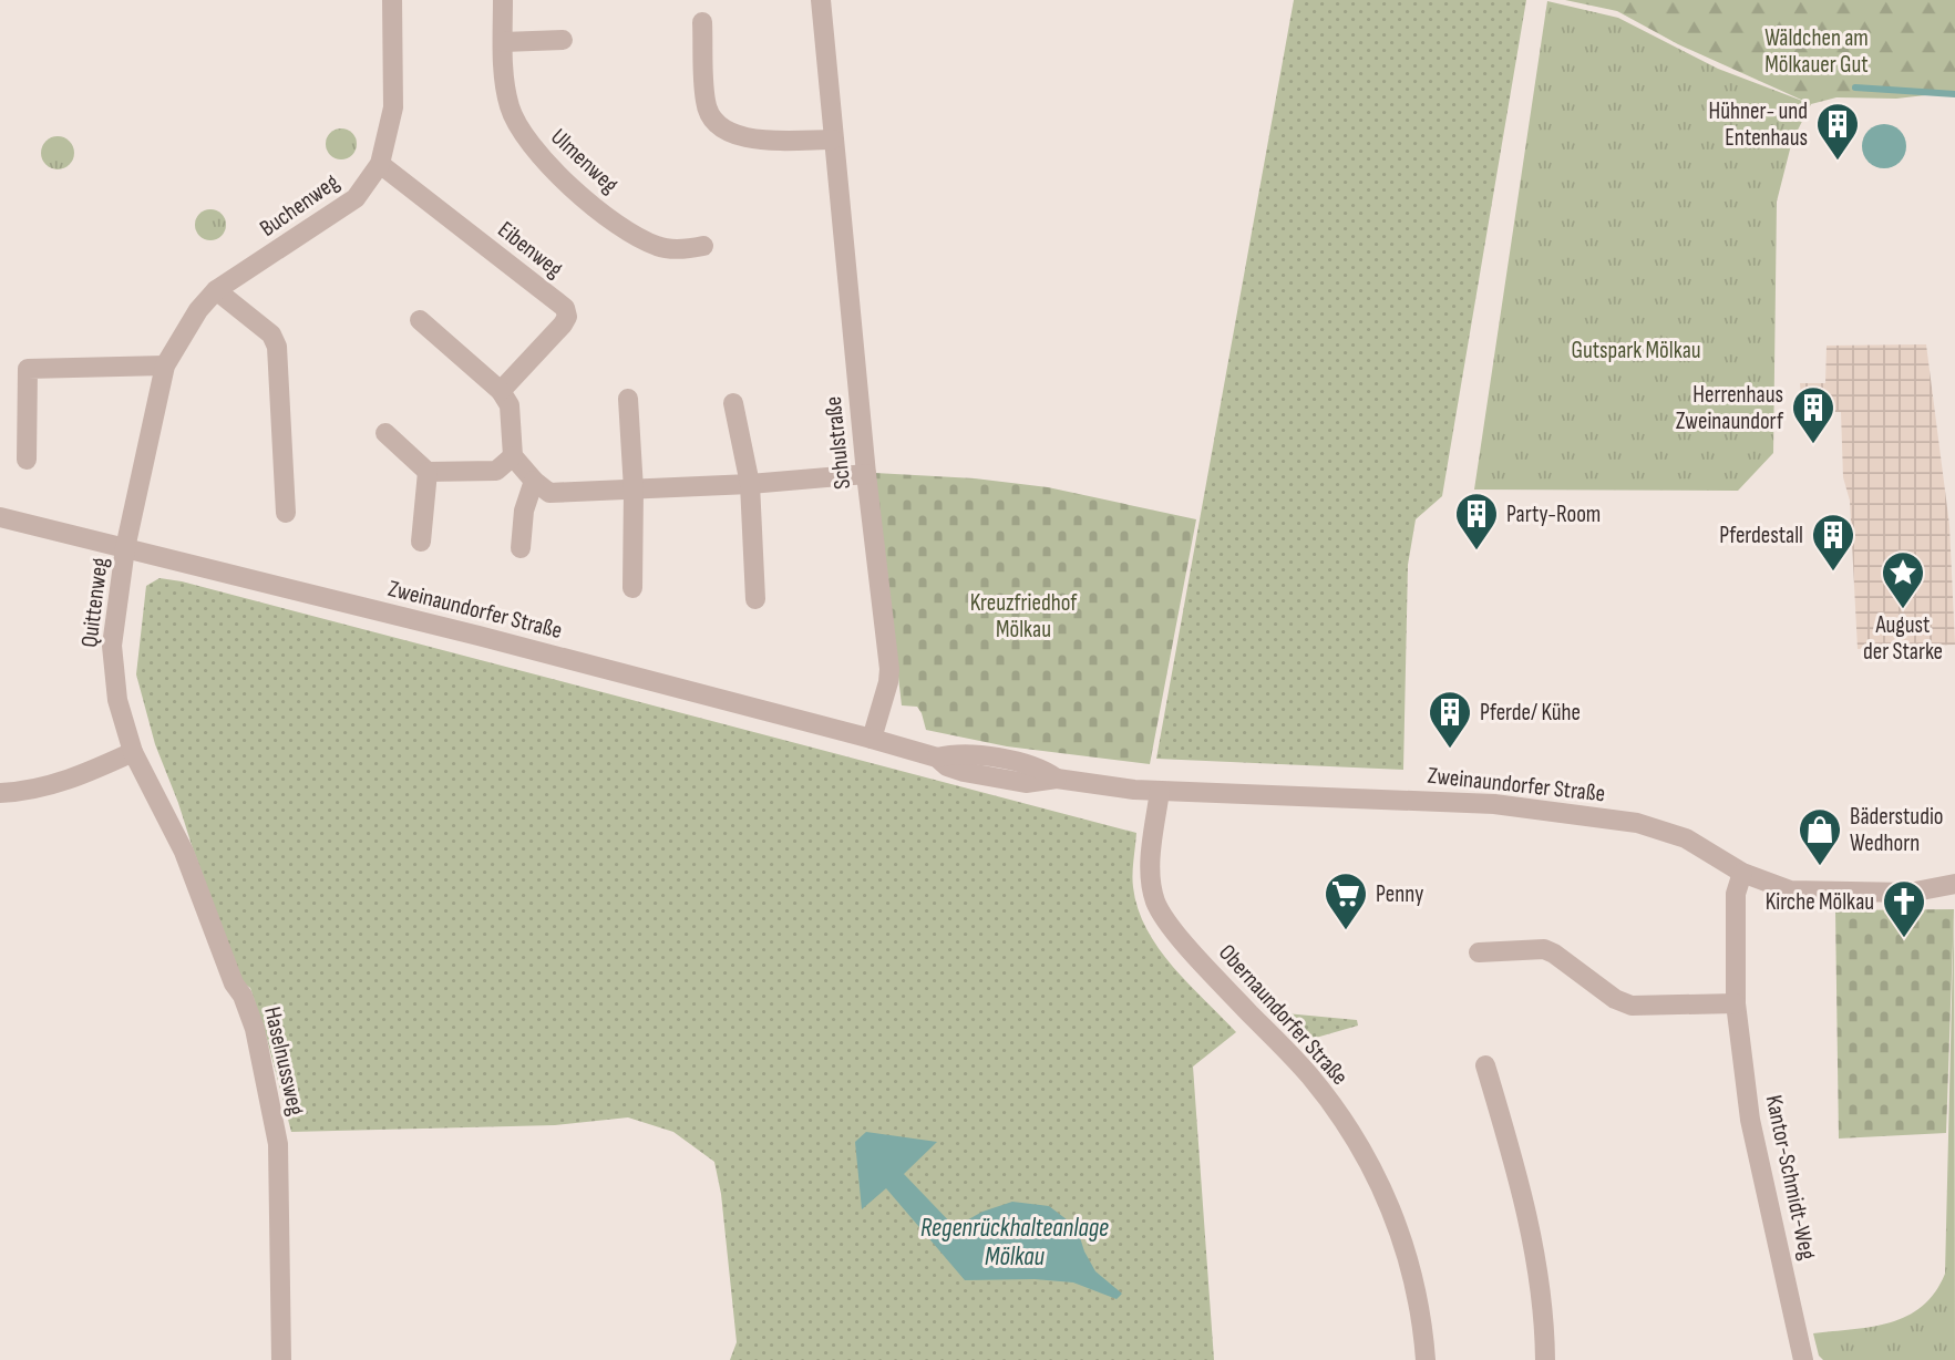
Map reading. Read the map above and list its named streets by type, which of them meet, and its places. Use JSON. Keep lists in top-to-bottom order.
{
  "streets": {
    "street": [
      "Ulmenweg",
      "Buchenweg",
      "Eibenweg",
      "Schulstraße",
      "Quittenweg",
      "Zweinaundorfer Straße",
      "Obernaundorfer Straße",
      "Haselnussweg",
      "Kantor-Schmidt-Weg"
    ]
  },
  "crossings": [
    ["Buchenweg", "Eibenweg"],
    ["Buchenweg", "Quittenweg"],
    ["Buchenweg", "Zweinaundorfer Straße"],
    ["Schulstraße", "Zweinaundorfer Straße"],
    ["Quittenweg", "Zweinaundorfer Straße"],
    ["Quittenweg", "Haselnussweg"],
    ["Zweinaundorfer Straße", "Obernaundorfer Straße"],
    ["Zweinaundorfer Straße", "Kantor-Schmidt-Weg"]
  ],
  "water": ["Regenrückhalteanlage Mölkau"],
  "parks": ["Wäldchen am Mölkauer Gut", "Gutspark Mölkau", "Kreuzfriedhof Mölkau"],
  "places": {
    "building": [
      "Hühner- und Entenhaus",
      "Herrenhaus Zweinaundorf",
      "Party-Room",
      "Pferdestall",
      "Pferde/ Kühe"
    ],
    "place": ["August der Starke"],
    "shop": ["Bäderstudio Wedhorn"],
    "supermarket": ["Penny"],
    "church": ["Kirche Mölkau"]
  }
}
